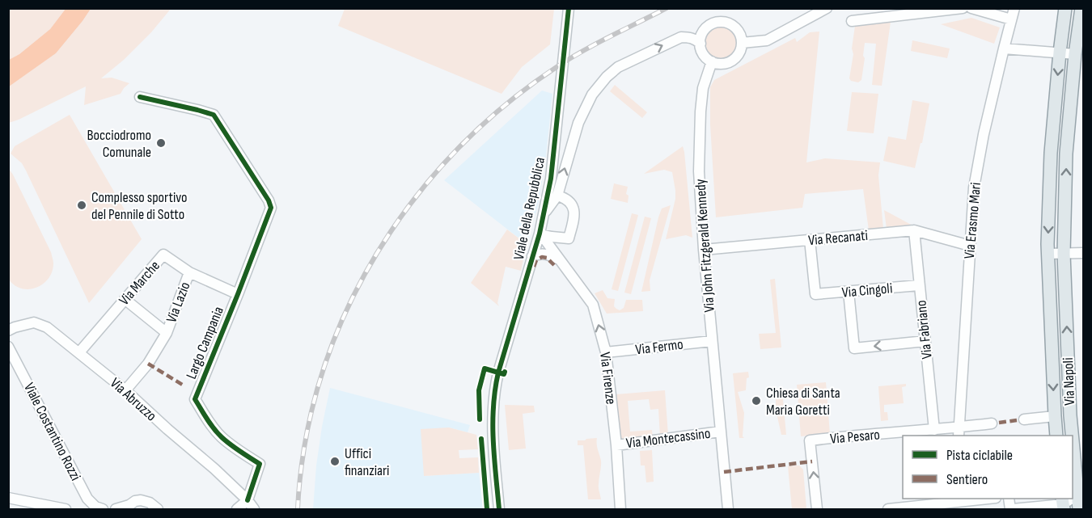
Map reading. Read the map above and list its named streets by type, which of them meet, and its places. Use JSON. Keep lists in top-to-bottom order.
{
  "streets": {
    "main road": ["Via Napoli"],
    "street": [
      "Viale della Repubblica",
      "Via Erasmo Mari",
      "Via Recanati",
      "Via John Fitzgerald Kennedy",
      "Via Marche",
      "Via Cingoli",
      "Via Lazio",
      "Via Fabriano",
      "Largo Campania",
      "Via Fermo",
      "Via Firenze",
      "Via Abruzzo",
      "Viale Costantino Rozzi",
      "Via Pesaro",
      "Via Montecassino"
    ]
  },
  "crossings": [
    ["Viale della Repubblica", "Via Firenze"],
    ["Via Erasmo Mari", "Via Recanati"],
    ["Via Erasmo Mari", "Via Pesaro"],
    ["Via Recanati", "Via John Fitzgerald Kennedy"],
    ["Via Recanati", "Via Cingoli"],
    ["Via Recanati", "Via Fabriano"],
    ["Via John Fitzgerald Kennedy", "Via Fermo"],
    ["Via John Fitzgerald Kennedy", "Via Montecassino"],
    ["Via Marche", "Via Lazio"],
    ["Via Marche", "Largo Campania"],
    ["Via Marche", "Via Abruzzo"],
    ["Via Cingoli", "Via Fabriano"],
    ["Via Lazio", "Via Abruzzo"],
    ["Via Fabriano", "Via Pesaro"],
    ["Largo Campania", "Via Abruzzo"],
    ["Via Fermo", "Via Firenze"],
    ["Via Firenze", "Via Montecassino"]
  ],
  "one_way": ["Via Firenze"],
  "places": [
    "Bocciodromo Comunale",
    "Complesso sportivo del Pennile di Sotto",
    "Chiesa di Santa Maria Goretti",
    "Uffici finanziari"
  ],
  "legend": ["Pista ciclabile", "Sentiero"]
}
